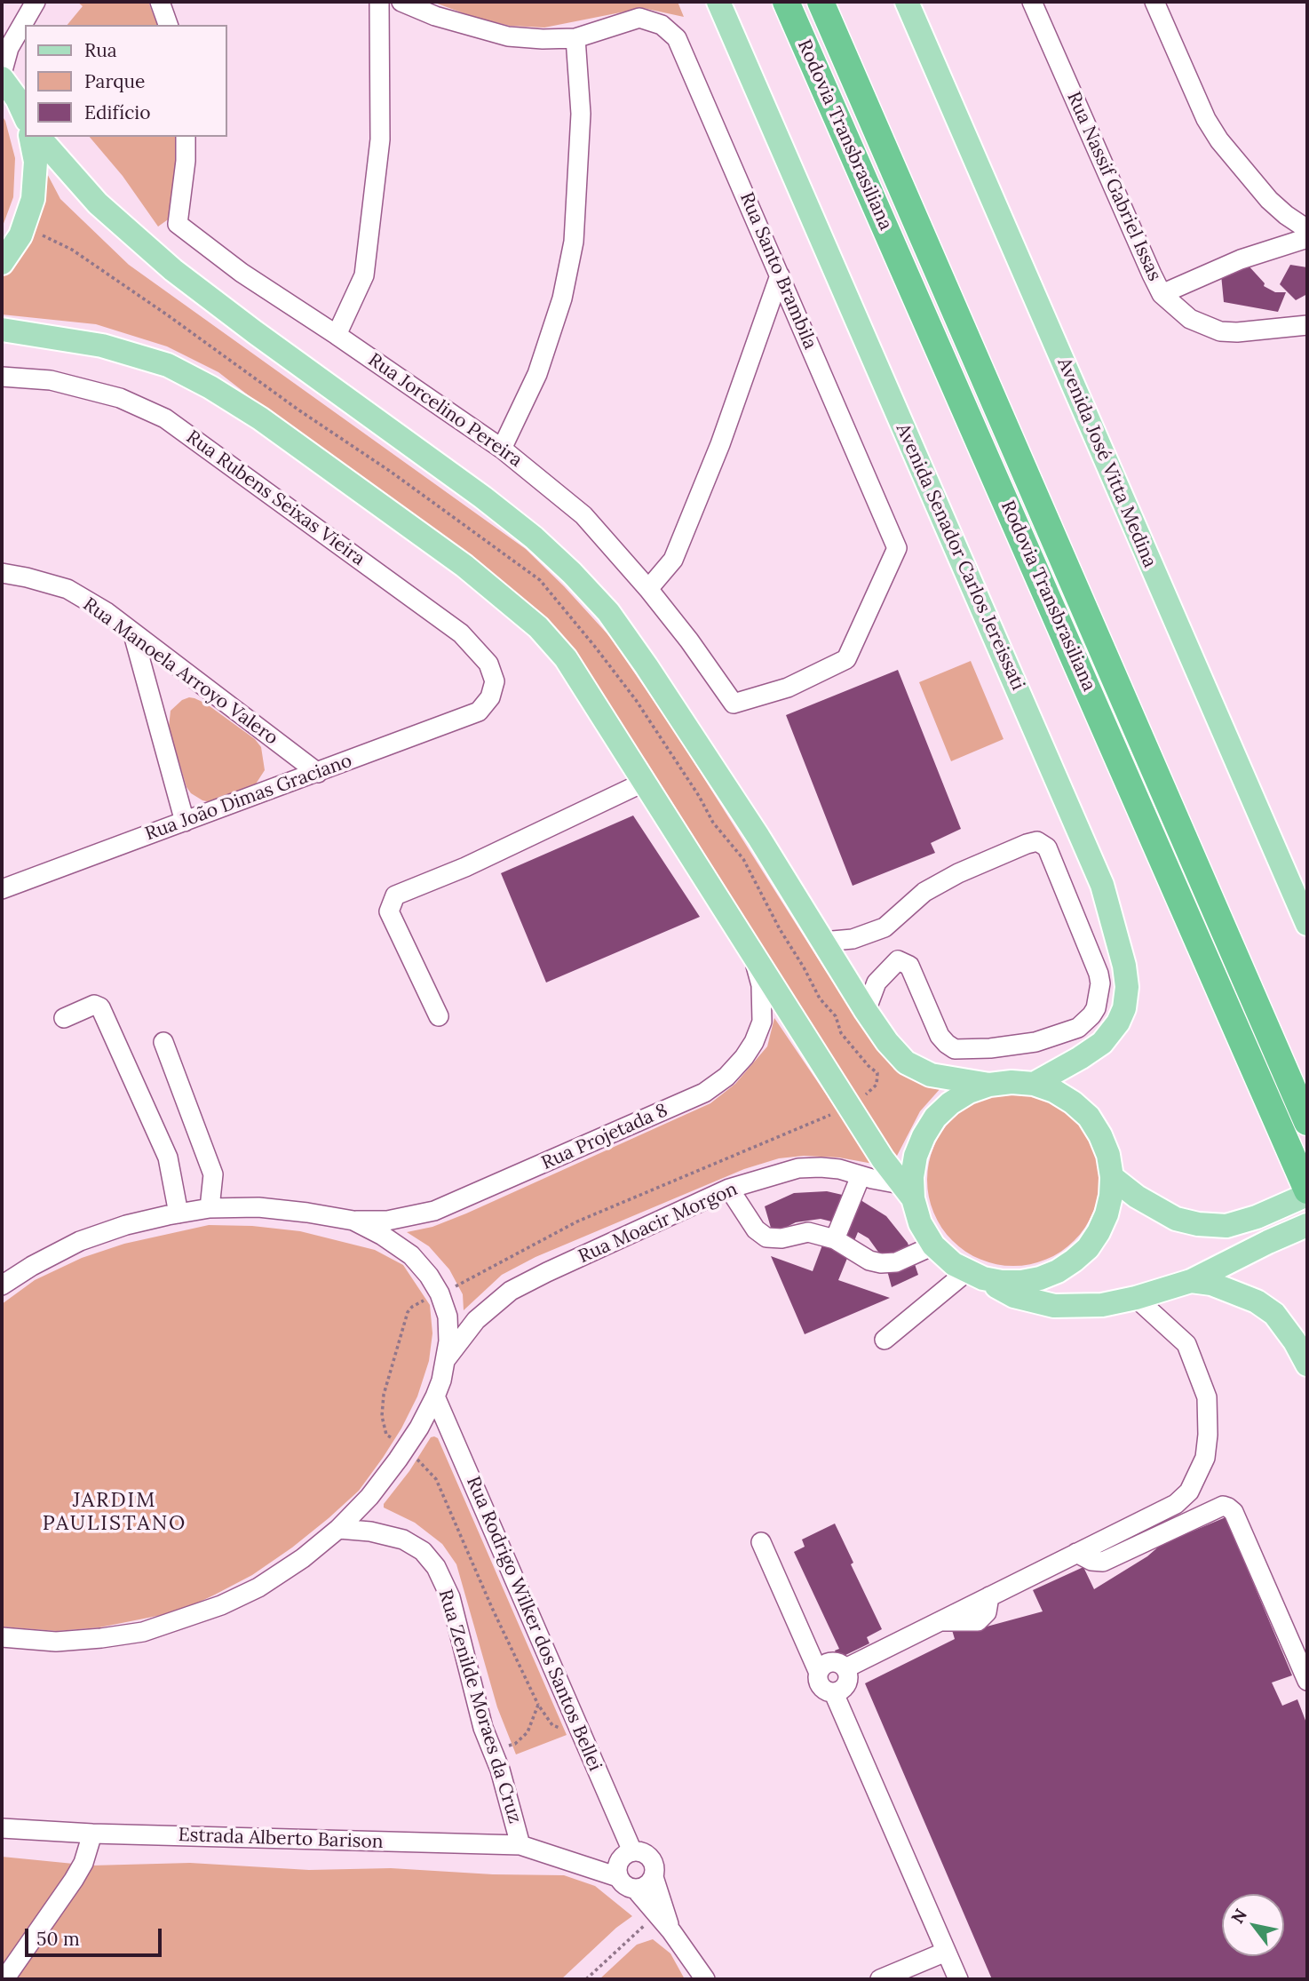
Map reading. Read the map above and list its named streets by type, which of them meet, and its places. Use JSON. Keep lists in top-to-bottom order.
{
  "streets": {
    "highway": ["Rodovia Transbrasiliana"],
    "main road": ["Avenida José Vitta Medina", "Avenida Senador Carlos Jereissati"],
    "street": [
      "Rua Nassif Gabriel Issas",
      "Rua Santo Brambila",
      "Rua Jorcelino Pereira",
      "Rua Rubens Seixas Vieira",
      "Rua Manoela Arroyo Valero",
      "Rua João Dimas Graciano",
      "Rua Projetada 8",
      "Rua Moacir Morgon",
      "Rua Rodrigo Wilker dos Santos Bellei",
      "Rua Zenilde Moraes da Cruz",
      "Estrada Alberto Barison"
    ]
  },
  "crossings": [
    ["Rua Santo Brambila", "Rua Jorcelino Pereira"],
    ["Rua Rubens Seixas Vieira", "Rua João Dimas Graciano"],
    ["Avenida Senador Carlos Jereissati", "Rua Moacir Morgon"],
    ["Rua Manoela Arroyo Valero", "Rua João Dimas Graciano"],
    ["Rua Rodrigo Wilker dos Santos Bellei", "Estrada Alberto Barison"],
    ["Rua Zenilde Moraes da Cruz", "Estrada Alberto Barison"]
  ],
  "districts": ["JARDIM PAULISTANO"],
  "legend": ["Rua", "Parque", "Edifício"],
  "scale_bar": "50 m",
  "north": "top left"
}
